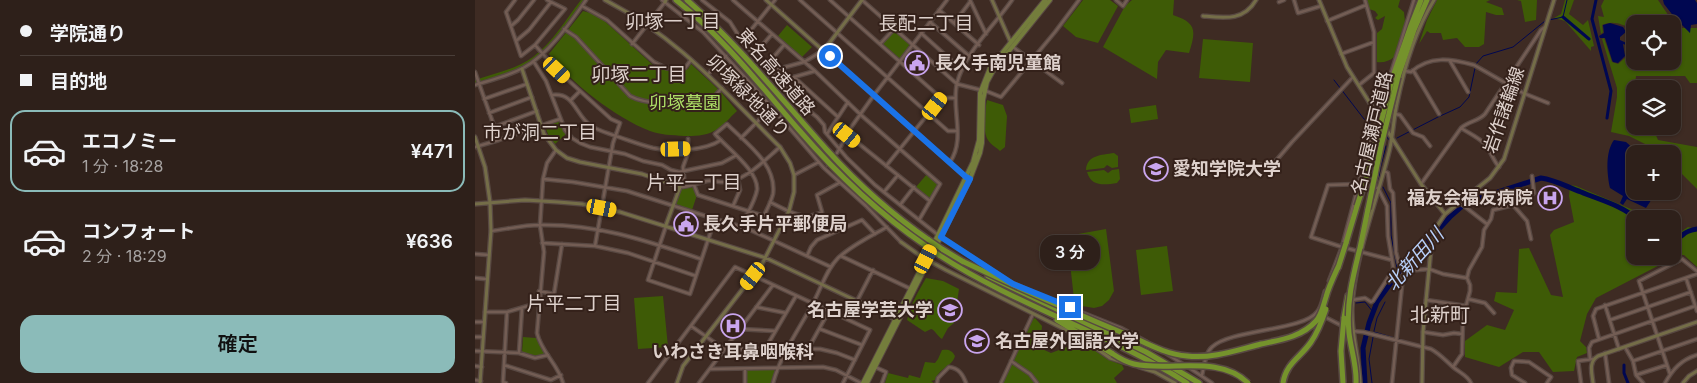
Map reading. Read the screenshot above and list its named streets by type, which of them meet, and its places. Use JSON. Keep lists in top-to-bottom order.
{
  "streets": {
    "highway": ["東名高速道路", "名古屋瀬戸道路"],
    "street": ["卯塚緑地通り", "岩作諸輪線"]
  },
  "districts": [
    "卯塚一丁目",
    "長配二丁目",
    "卯塚二丁目",
    "市が洞二丁目",
    "片平一丁目",
    "片平二丁目",
    "北新町"
  ],
  "water": ["北新田川"],
  "parks": ["卯塚墓園"],
  "places": {
    "public building": ["長久手南児童館", "長久手片平郵便局"],
    "school or university": ["愛知学院大学", "名古屋学芸大学", "名古屋外国語大学"],
    "hospital": ["福友会福友病院", "いわさき耳鼻咽喉科"]
  },
  "page": {
    "banner": ["学院通り", "目的地"],
    "map_buttons": ["+", "−"],
    "list": [
      {
        "name": "エコノミー",
        "note": "1 分 · 18:28",
        "value": "¥471"
      },
      {
        "name": "コンフォート",
        "note": "2 分 · 18:29",
        "value": "¥636"
      }
    ],
    "bubble": "3 分",
    "buttons": "確定"
  }
}
